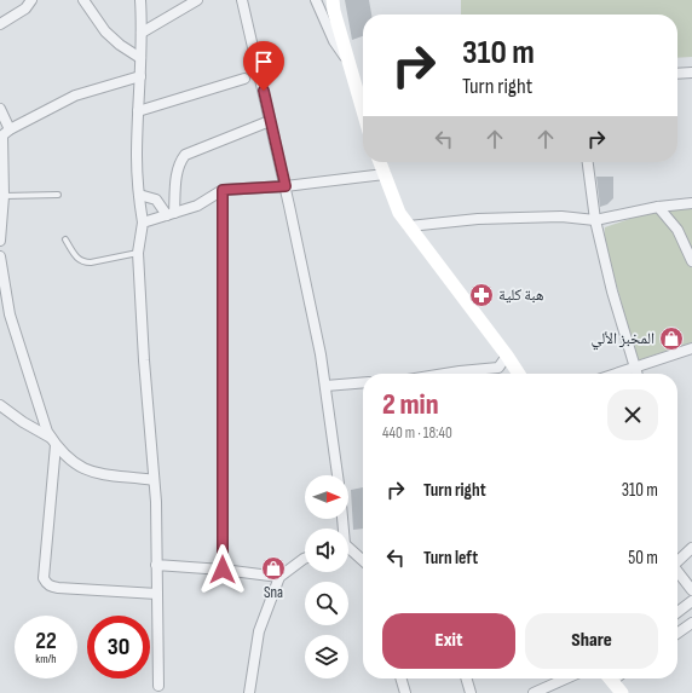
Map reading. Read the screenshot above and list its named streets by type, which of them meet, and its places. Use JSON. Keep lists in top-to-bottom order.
{
  "places": {
    "pharmacy": ["هبة كلية"],
    "shop": ["المخبز الألي", "Sna"]
  },
  "north": "right",
  "page": {
    "turn": ["310 m", "Turn right"],
    "heading": ["2 min", "440 m · 18:40"],
    "list": [
      {
        "name": "Turn right",
        "value": "310 m"
      },
      {
        "name": "Turn left",
        "value": "50 m"
      }
    ],
    "buttons": ["Exit", "Share"],
    "speed": "22 km/h",
    "limit": "30"
  }
}
